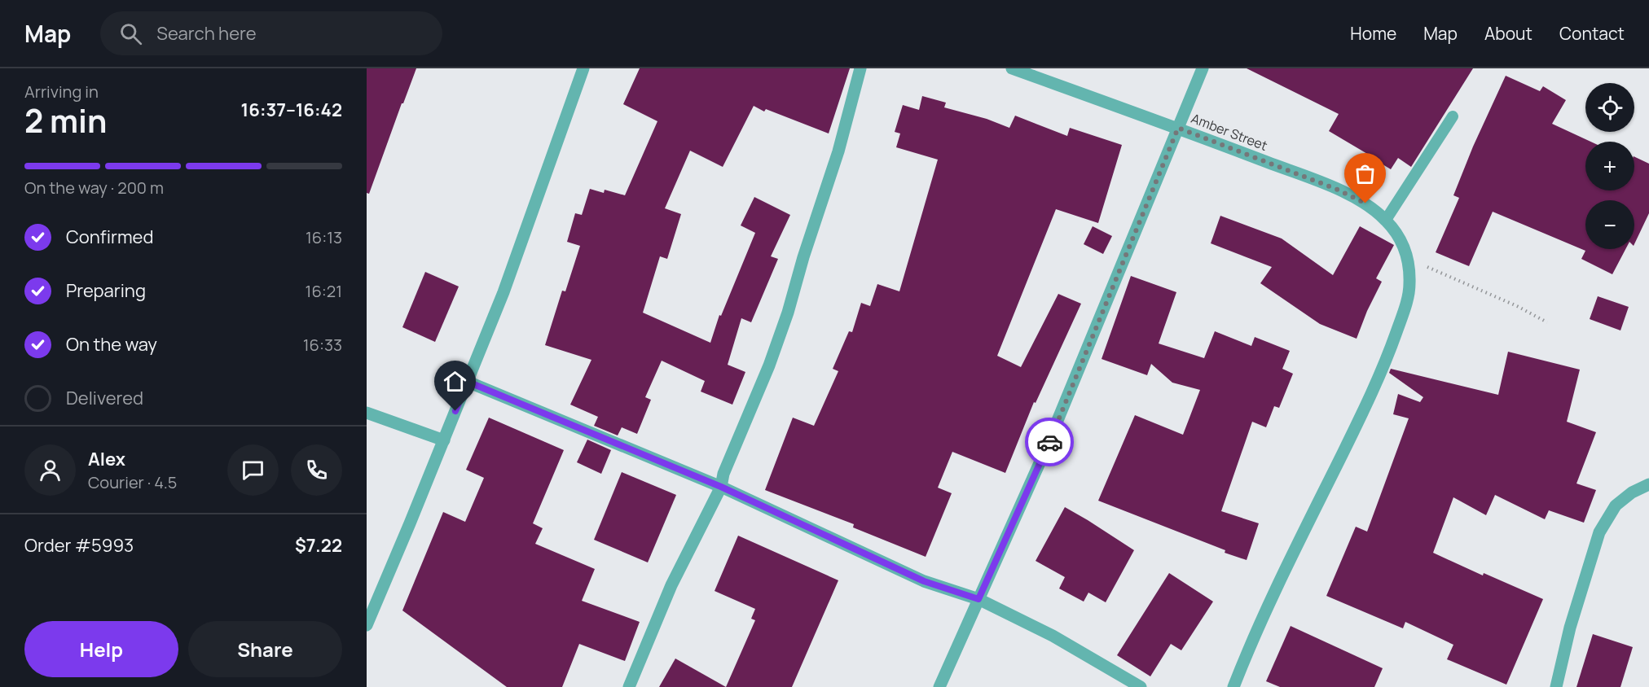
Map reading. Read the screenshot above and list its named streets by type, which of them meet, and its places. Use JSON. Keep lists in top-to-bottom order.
{
  "streets": {
    "street": ["Amber Street"]
  },
  "page": {
    "header": "Map",
    "search": "Search here",
    "nav": [
      "Home",
      "Map",
      "About",
      "Contact"
    ],
    "heading": ["2 min", "Arriving in", "16:37–16:42"],
    "panel": [
      "Alex",
      "Courier · 4.5",
      "Order #5993",
      "$7.22"
    ],
    "map_buttons": ["+", "−"],
    "bar": "On the way · 200 m",
    "list": [
      ["Confirmed", "16:13"],
      ["Preparing", "16:21"],
      ["On the way", "16:33"],
      "Delivered"
    ],
    "buttons": ["Help", "Share"]
  }
}
